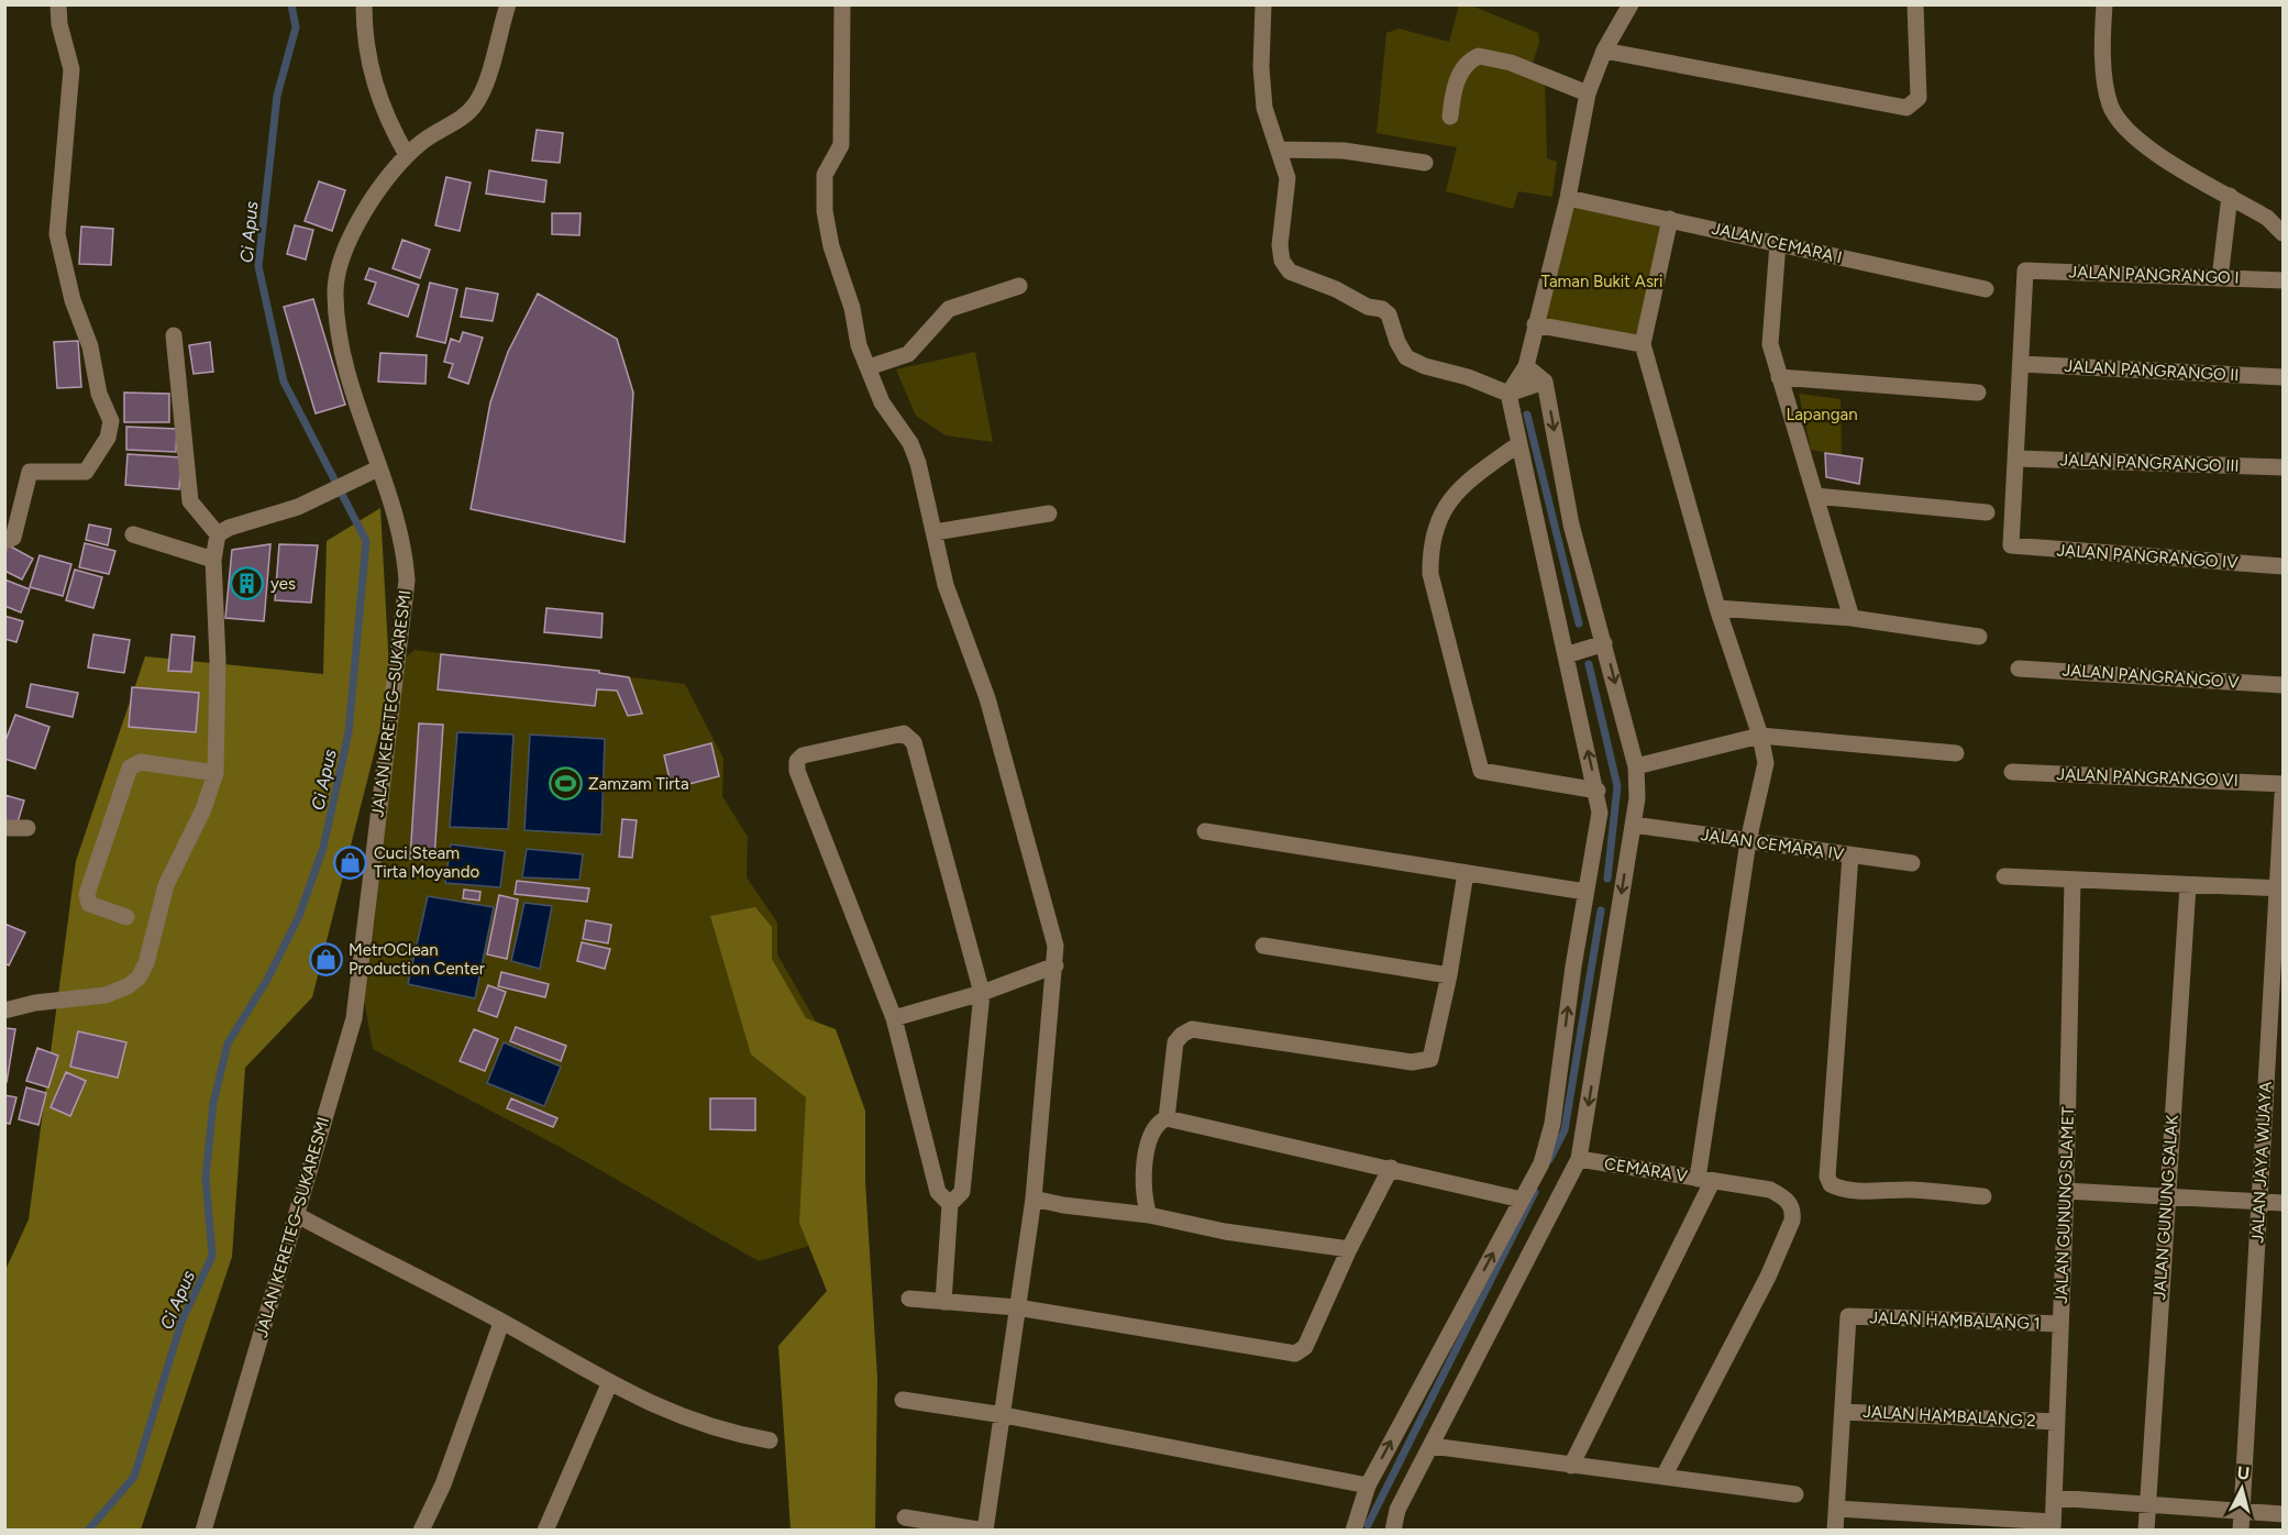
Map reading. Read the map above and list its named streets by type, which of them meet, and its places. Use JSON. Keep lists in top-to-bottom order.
{
  "streets": {
    "street": [
      "JALAN CEMARA I",
      "JALAN PANGRANGO I",
      "JALAN PANGRANGO II",
      "JALAN PANGRANGO III",
      "JALAN PANGRANGO IV",
      "JALAN PANGRANGO V",
      "JALAN KERETEG–SUKARESMI",
      "JALAN PANGRANGO VI",
      "JALAN CEMARA IV",
      "JALAN JAYA WIJAYA",
      "CEMARA V",
      "JALAN GUNUNG SLAMET",
      "JALAN GUNUNG SALAK",
      "JALAN HAMBALANG 1",
      "JALAN HAMBALANG 2"
    ]
  },
  "crossings": [
    ["JALAN PANGRANGO I", "JALAN PANGRANGO II"],
    ["JALAN PANGRANGO III", "JALAN PANGRANGO IV"],
    ["JALAN GUNUNG SLAMET", "JALAN HAMBALANG 1"],
    ["JALAN GUNUNG SLAMET", "JALAN HAMBALANG 2"],
    ["JALAN HAMBALANG 1", "JALAN HAMBALANG 2"]
  ],
  "water": ["Ci Apus"],
  "parks": ["Taman Bukit Asri", "Lapangan"],
  "places": {
    "building": ["yes"],
    "sports": ["Zamzam Tirta"],
    "shop": ["Cuci Steam Tirta Moyando", "MetrOClean Production Center"]
  },
  "north": "top"
}
